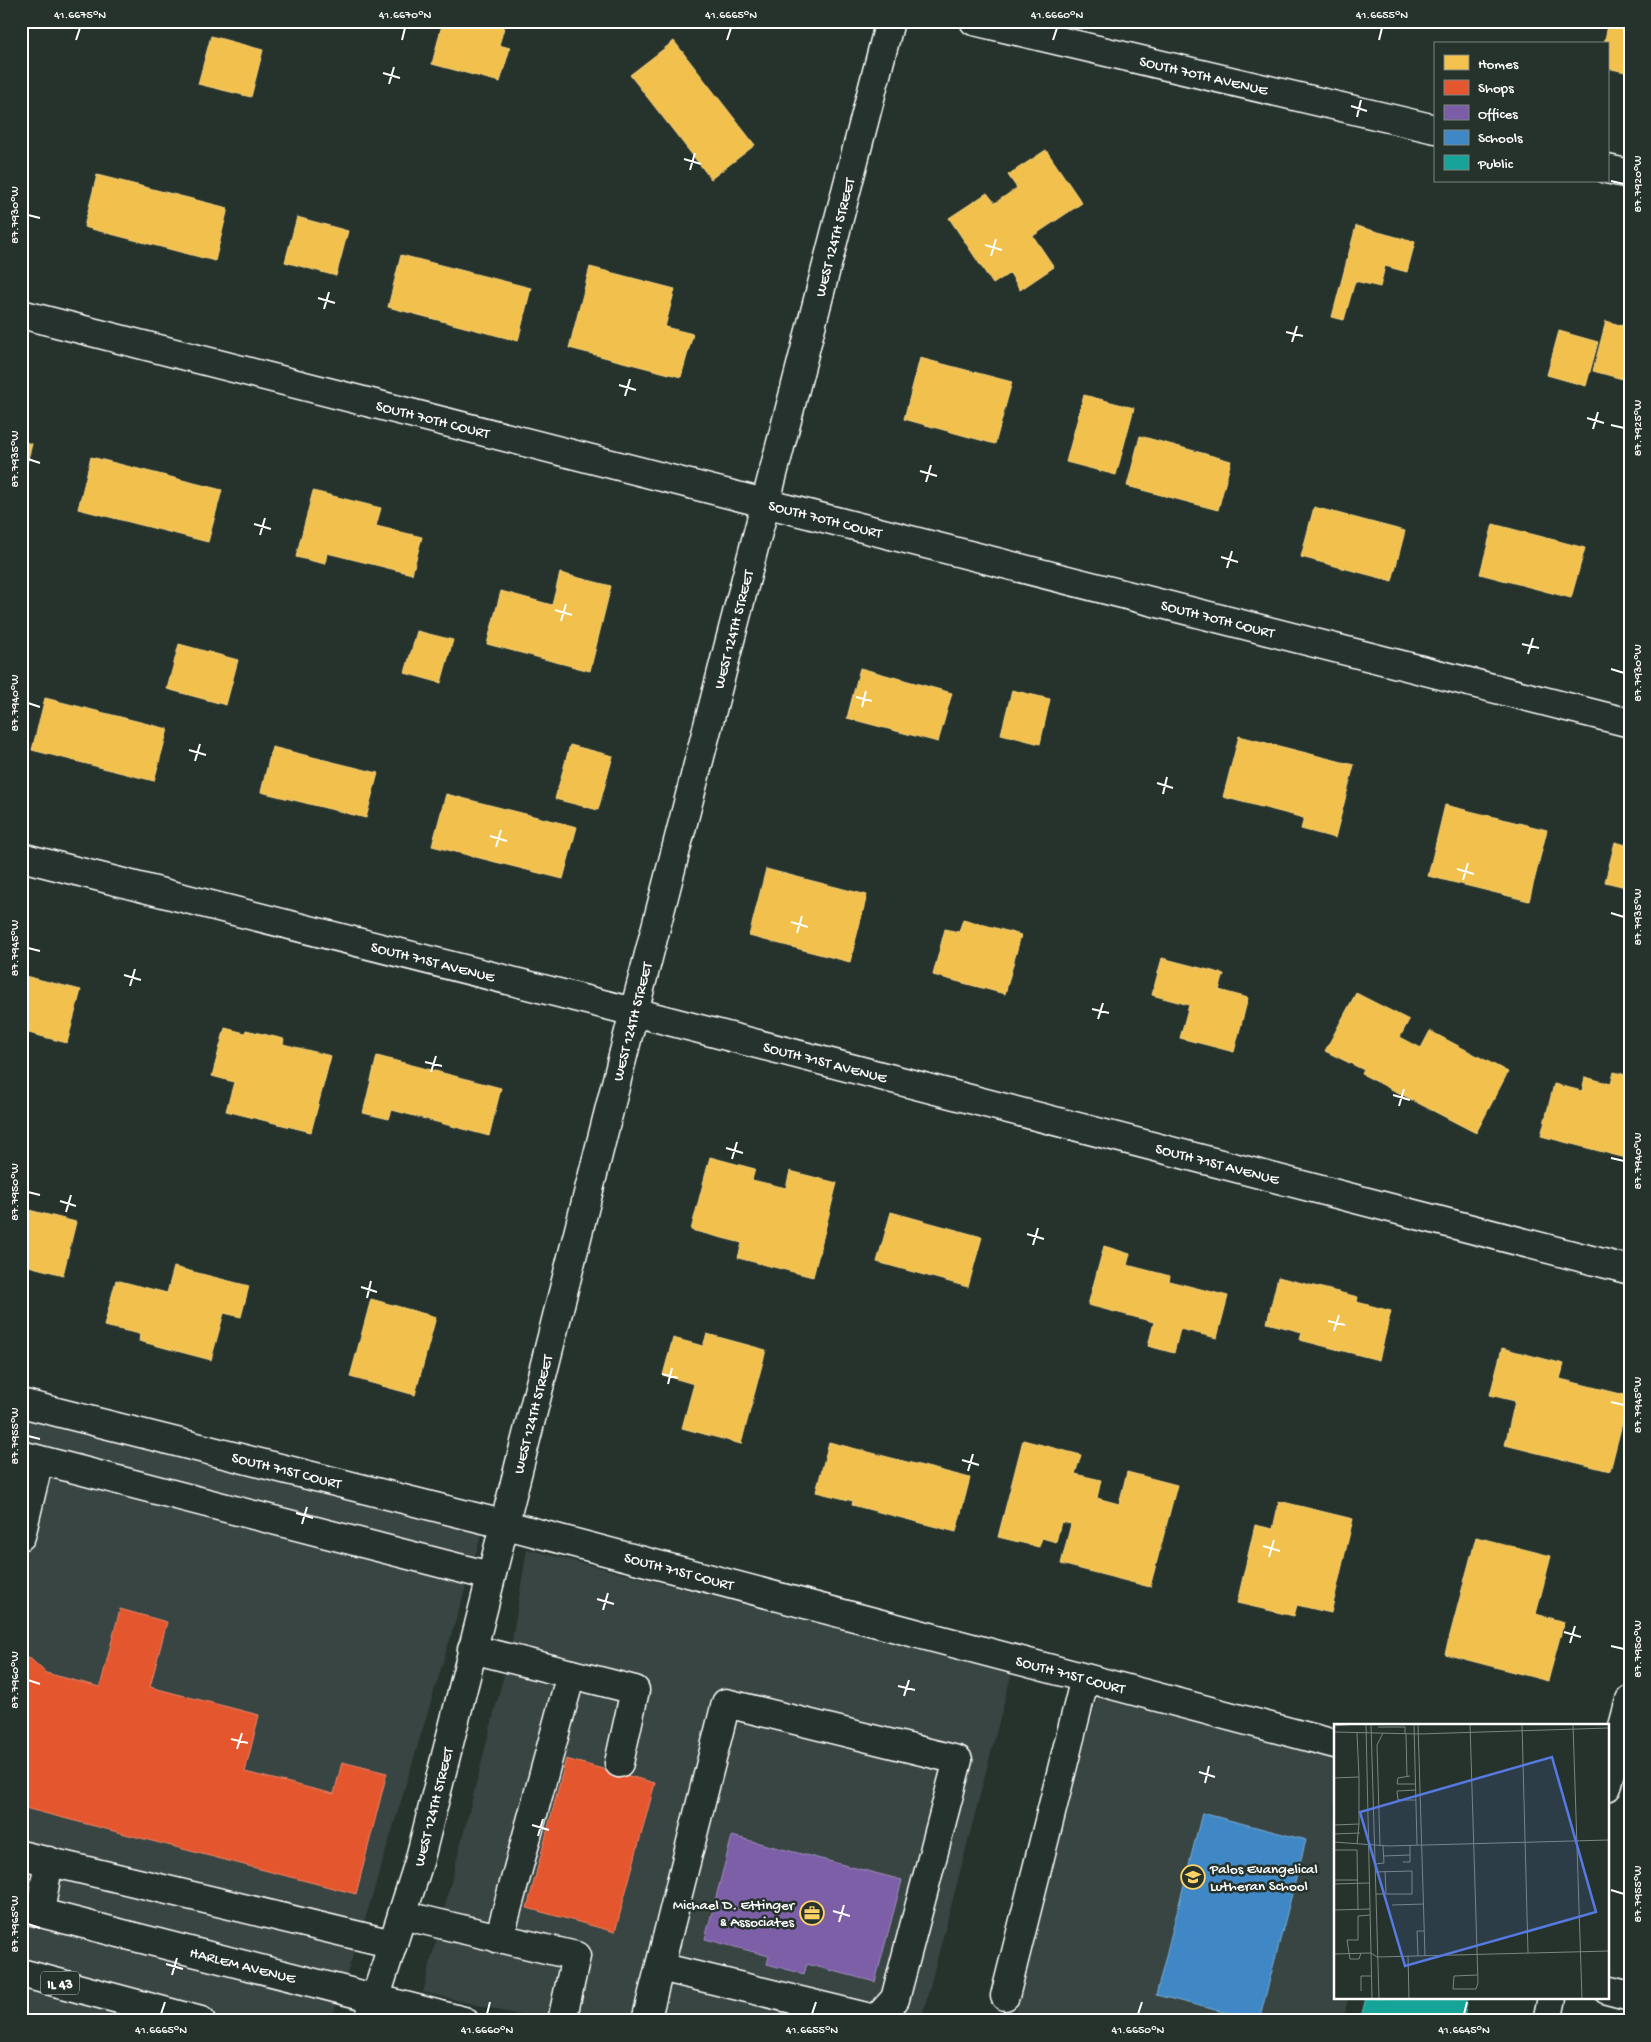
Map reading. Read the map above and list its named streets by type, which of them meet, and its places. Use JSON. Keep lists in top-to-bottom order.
{
  "streets": {
    "street": [
      "SOUTH 70TH AVENUE",
      "WEST 124TH STREET",
      "SOUTH 70TH COURT",
      "SOUTH 71ST AVENUE",
      "SOUTH 71ST COURT",
      "HARLEM AVENUE",
      "IL 43"
    ]
  },
  "crossings": [
    ["WEST 124TH STREET", "SOUTH 70TH COURT"],
    ["WEST 124TH STREET", "SOUTH 71ST AVENUE"],
    ["WEST 124TH STREET", "SOUTH 71ST COURT"],
    ["WEST 124TH STREET", "HARLEM AVENUE"]
  ],
  "places": {
    "school or university": ["Palos Evangelical Lutheran School"],
    "office": ["Michael D. Ettinger & Associates"]
  },
  "legend": [
    "Homes",
    "Shops",
    "Offices",
    "Schools",
    "Public"
  ],
  "coordinates": [
    "41.6675°N",
    "41.6670°N",
    "41.6665°N",
    "41.6660°N",
    "41.6655°N",
    "87.7920°W",
    "87.7930°W",
    "87.7925°W",
    "87.7935°W",
    "87.7940°W",
    "87.7945°W",
    "87.7950°W",
    "87.7955°W",
    "87.7960°W",
    "87.7965°W",
    "41.6650°N",
    "41.6645°N"
  ]
}
